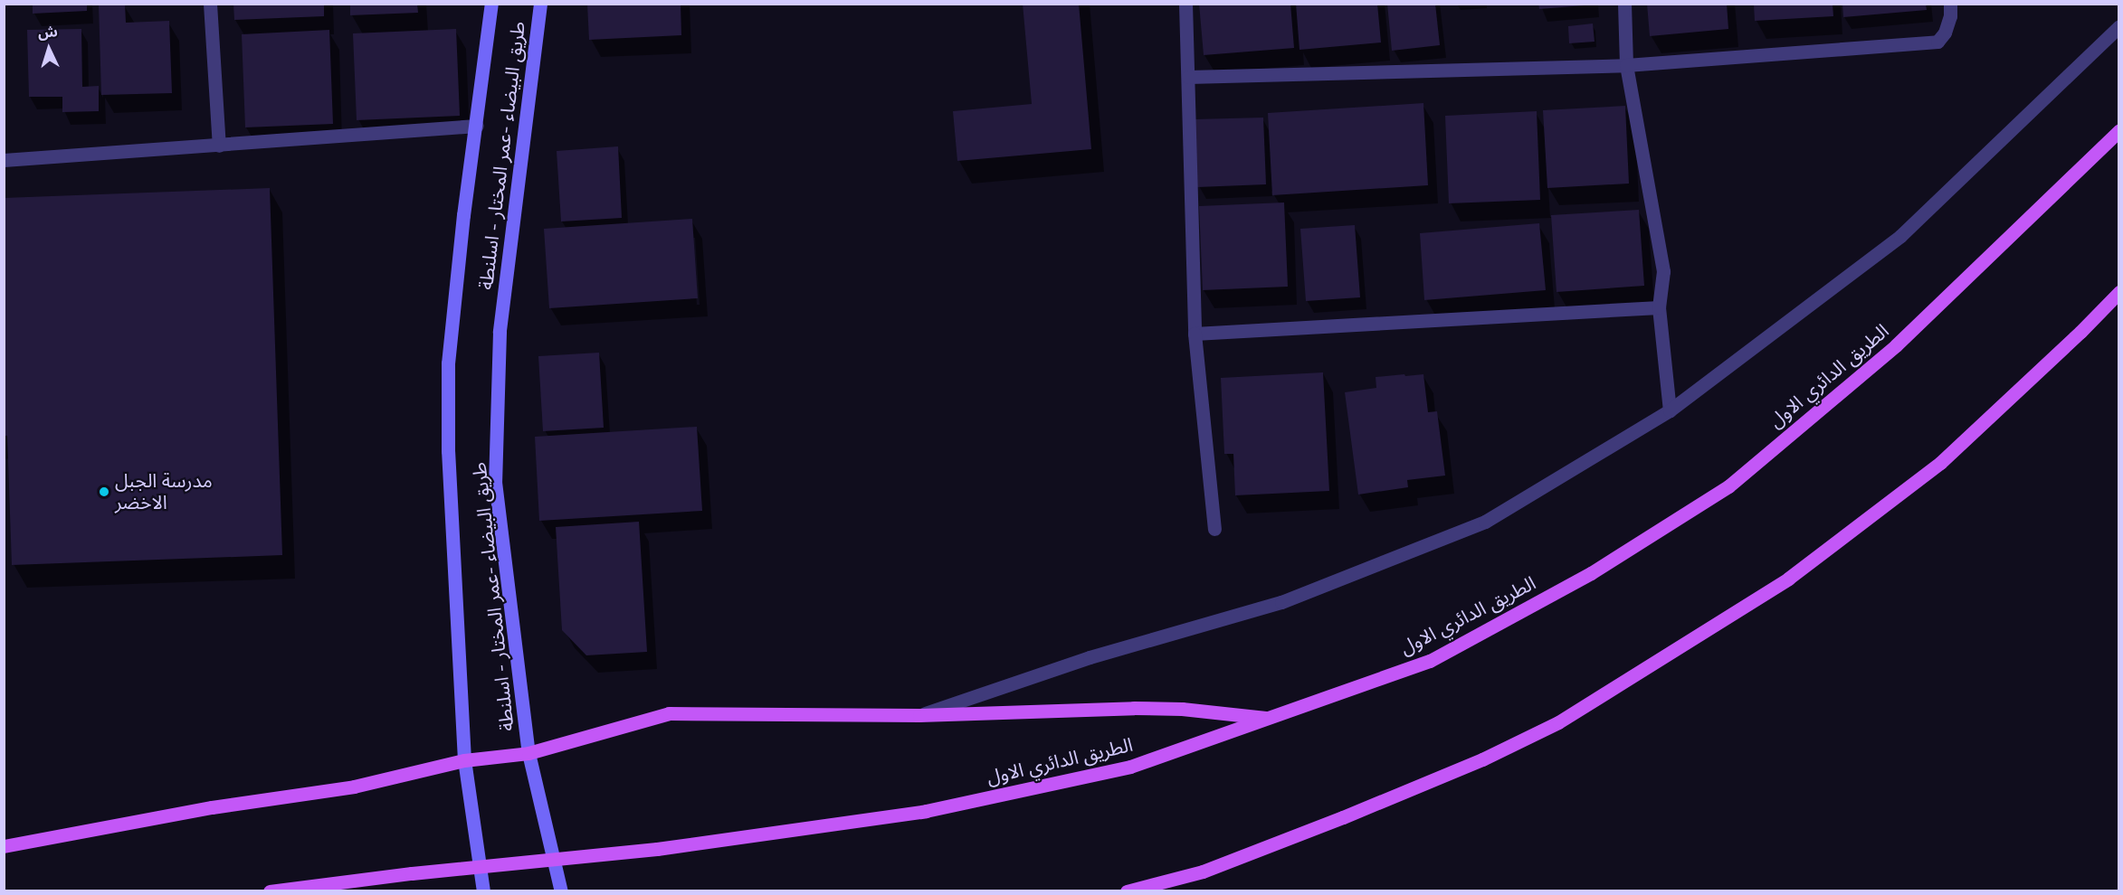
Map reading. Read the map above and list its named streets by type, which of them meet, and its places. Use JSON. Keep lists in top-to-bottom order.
{
  "streets": {
    "main road": ["طريق البيضاء -عمر المختار - اسلنطة", "الطريق الدائري الاول"]
  },
  "places": ["مدرسة الجبل الاخضر"],
  "north": "top"
}
